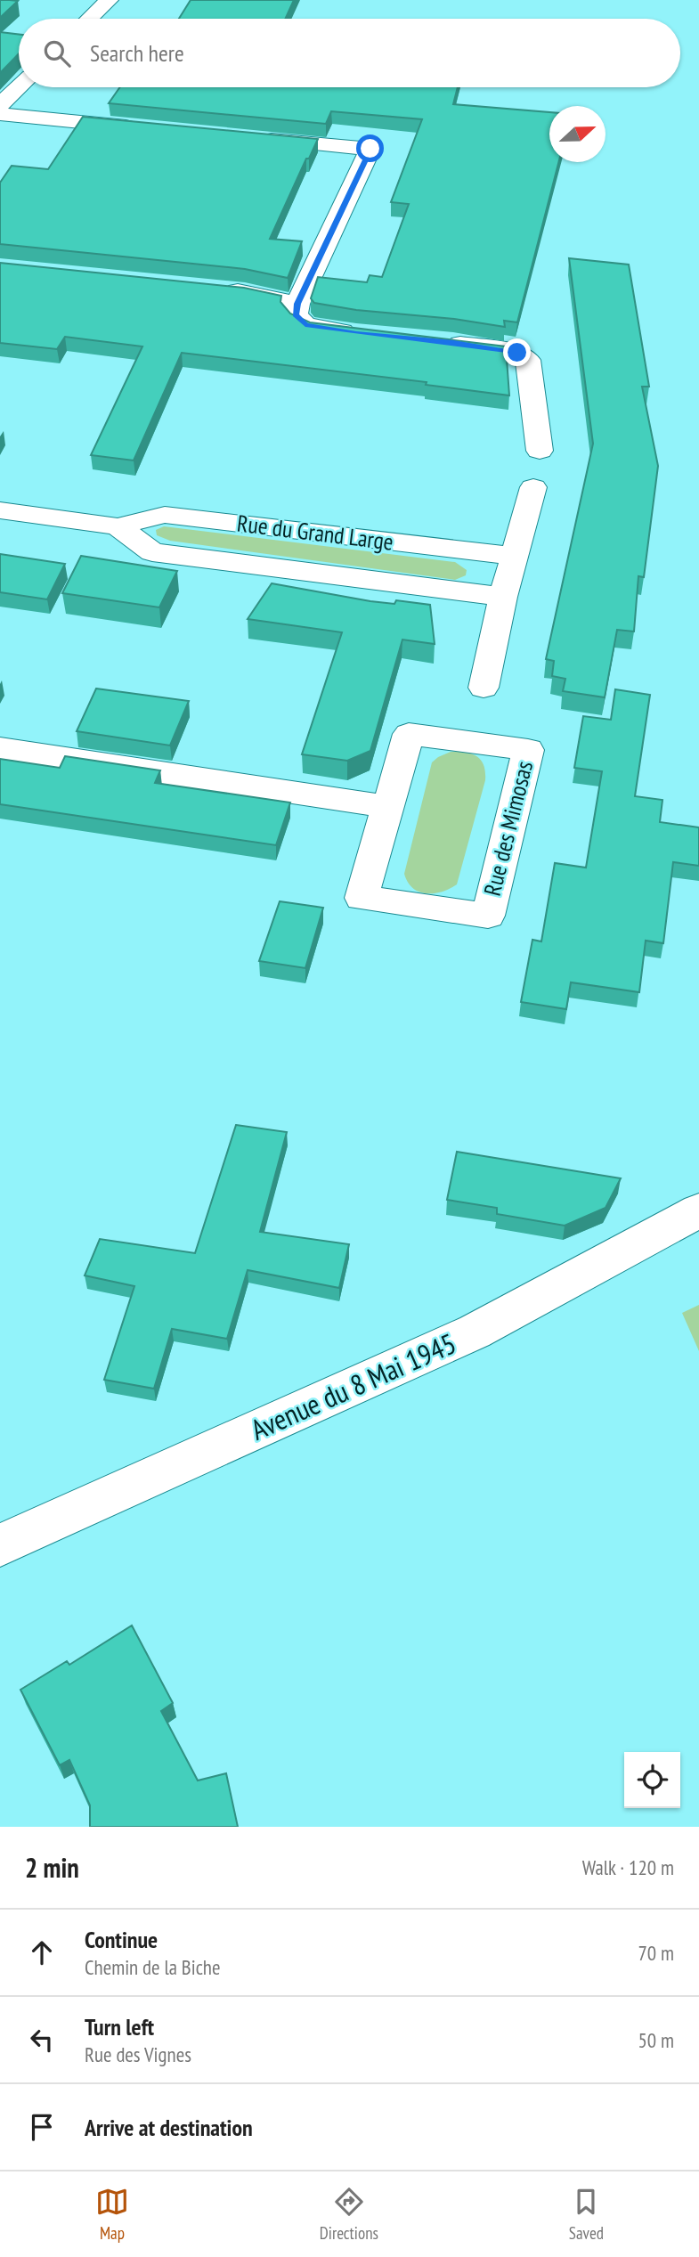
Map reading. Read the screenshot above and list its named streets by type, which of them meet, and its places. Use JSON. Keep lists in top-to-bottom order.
{
  "streets": {
    "street": ["Rue du Grand Large", "Rue des Mimosas", "Avenue du 8 Mai 1945"]
  },
  "north": "right",
  "page": {
    "search": "Search here",
    "heading": ["2 min", "Walk · 120 m"],
    "list": [
      ["Continue", "Chemin de la Biche", "70 m"],
      ["Turn left", "Rue des Vignes", "50 m"],
      "Arrive at destination"
    ],
    "nav": ["Map", "Directions", "Saved"]
  }
}
